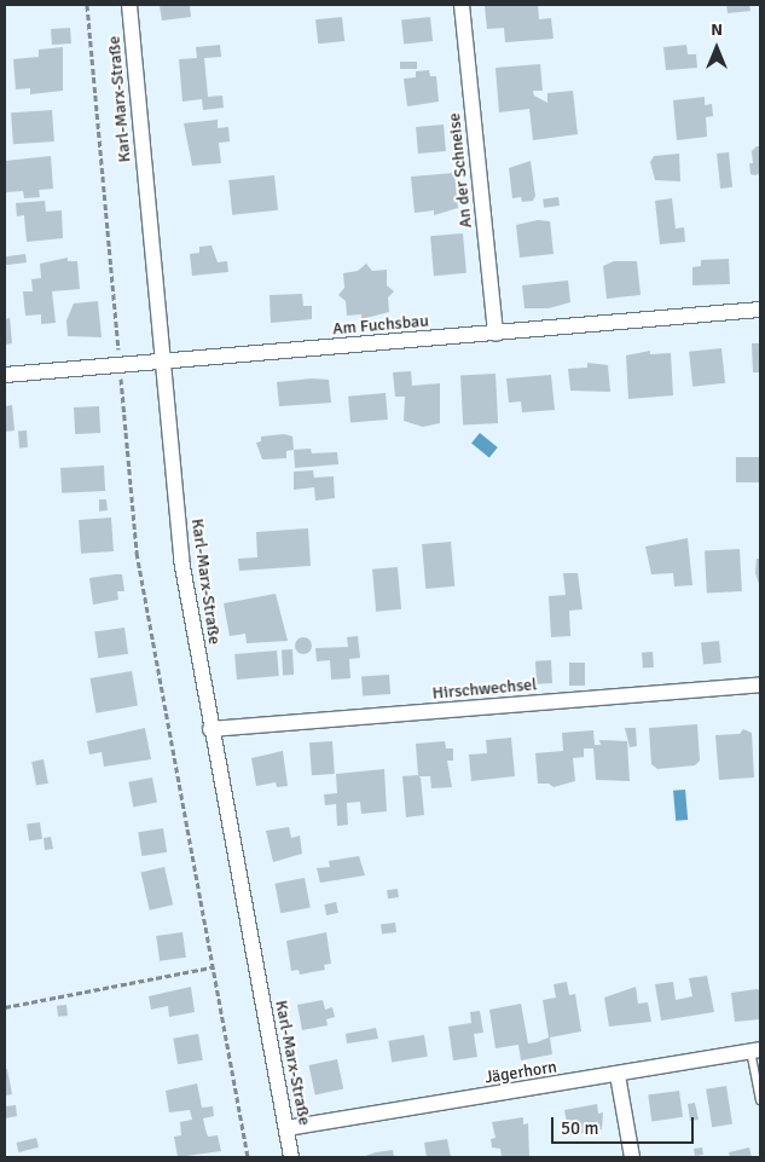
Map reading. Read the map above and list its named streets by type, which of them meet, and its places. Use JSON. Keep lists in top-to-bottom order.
{
  "streets": {
    "street": [
      "Karl-Marx-Straße",
      "An der Schneise",
      "Am Fuchsbau",
      "Hirschwechsel",
      "Jägerhorn"
    ]
  },
  "crossings": [
    ["Karl-Marx-Straße", "Am Fuchsbau"],
    ["Karl-Marx-Straße", "Hirschwechsel"],
    ["Karl-Marx-Straße", "Jägerhorn"],
    ["An der Schneise", "Am Fuchsbau"]
  ],
  "scale_bar": "50 m",
  "north": "top"
}
